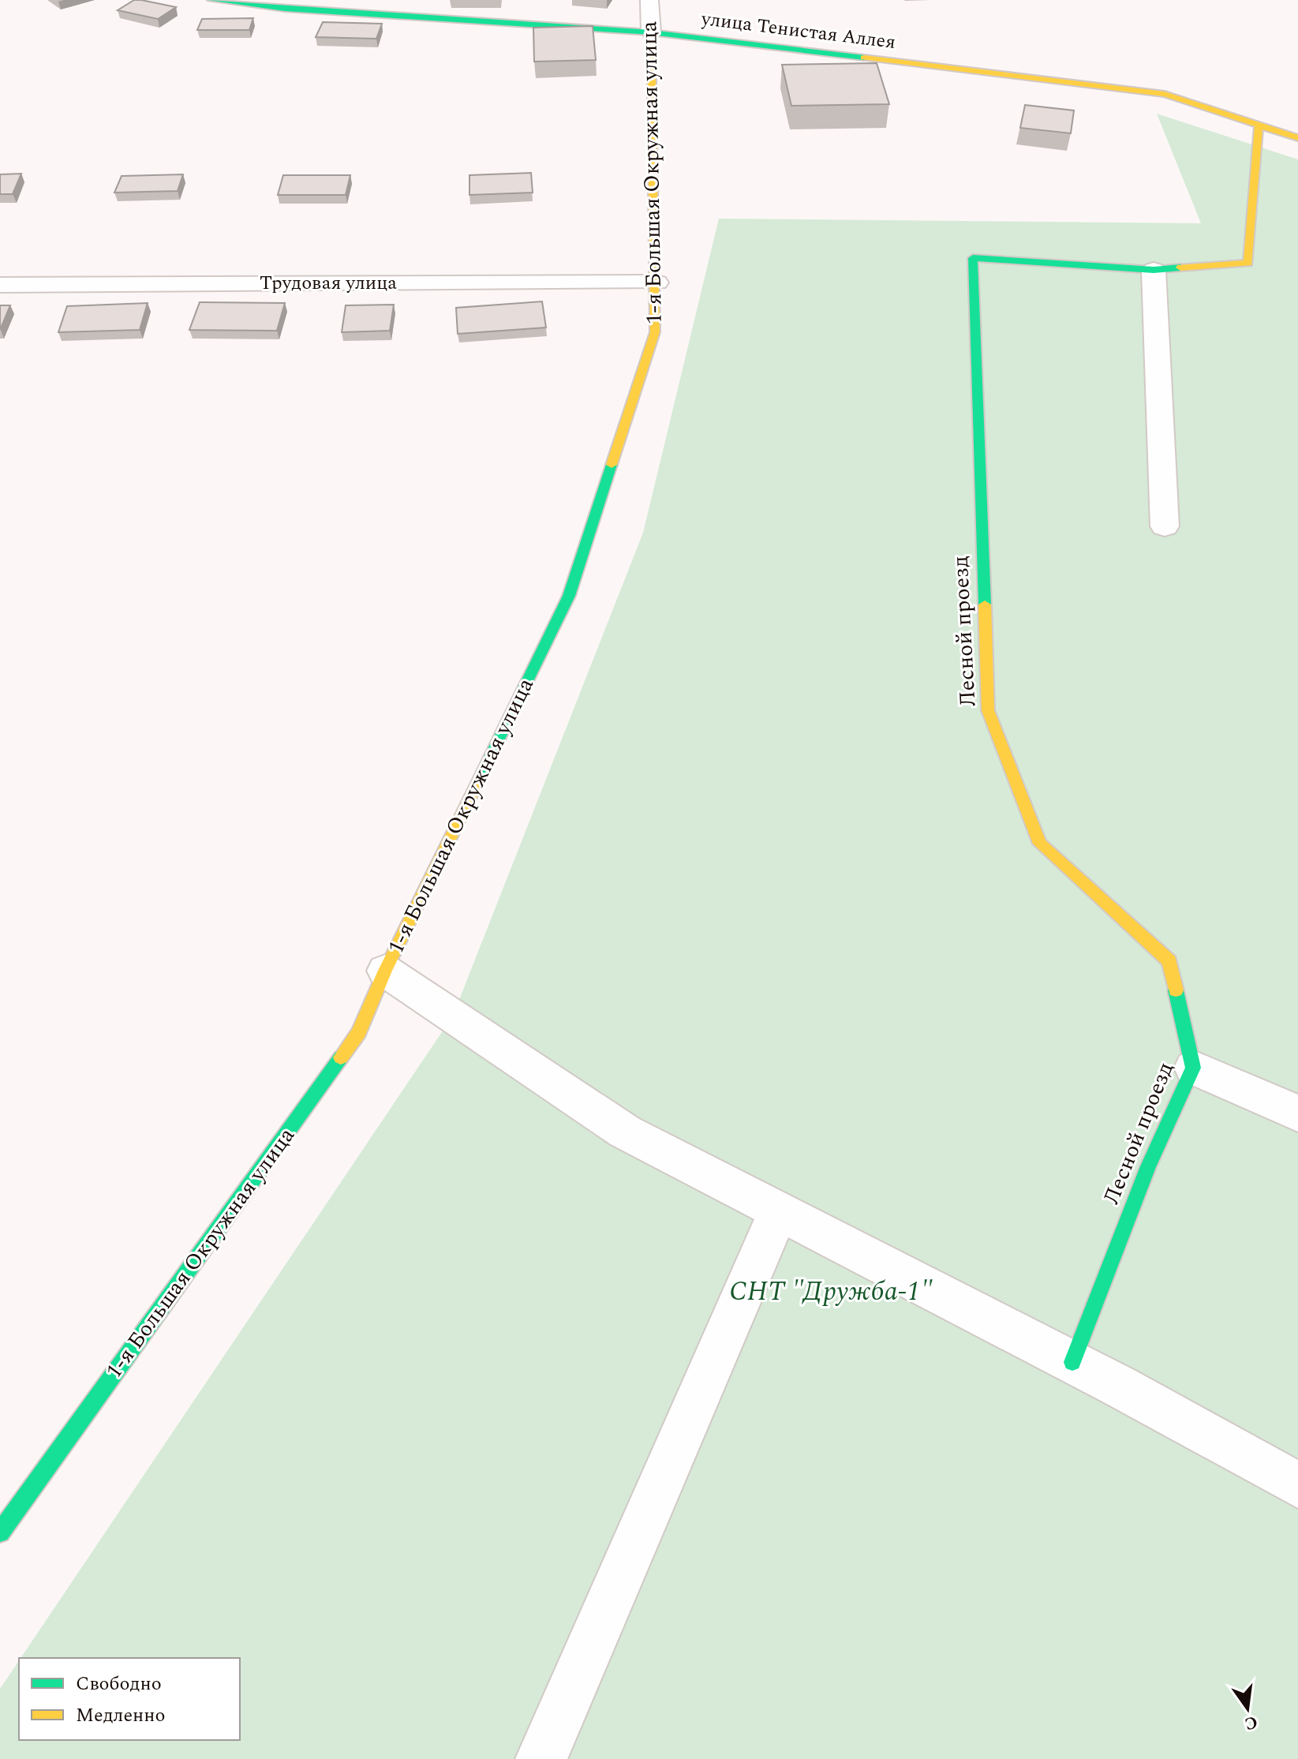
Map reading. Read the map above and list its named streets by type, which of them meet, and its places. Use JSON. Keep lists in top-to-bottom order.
{
  "streets": {
    "street": [
      "улица Тенистая Аллея",
      "1-я Большая Окружная улица",
      "Трудовая улица",
      "Лесной проезд"
    ]
  },
  "crossings": [
    ["улица Тенистая Аллея", "1-я Большая Окружная улица"],
    ["улица Тенистая Аллея", "Лесной проезд"],
    ["1-я Большая Окружная улица", "Трудовая улица"]
  ],
  "parks": ["СНТ \"Дружба-1\""],
  "legend": ["Свободно", "Медленно"],
  "north": "bottom"
}
